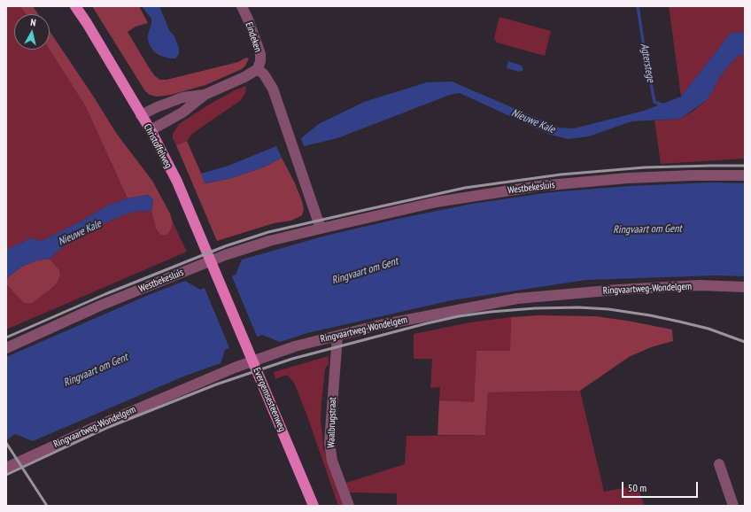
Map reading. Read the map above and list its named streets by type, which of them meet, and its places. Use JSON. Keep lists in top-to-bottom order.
{
  "streets": {
    "main road": ["Christoffelweg", "Evergemsesteenweg"],
    "street": [
      "Eindeken",
      "Westbekesluis",
      "Ringvaartweg-Wondelgem",
      "Waalbrugstraat"
    ]
  },
  "crossings": [
    ["Christoffelweg", "Evergemsesteenweg"],
    ["Ringvaartweg-Wondelgem", "Waalbrugstraat"]
  ],
  "water": ["Agterstege", "Nieuwe Kale", "Ringvaart om Gent"],
  "scale_bar": "50 m",
  "north": "top"
}
